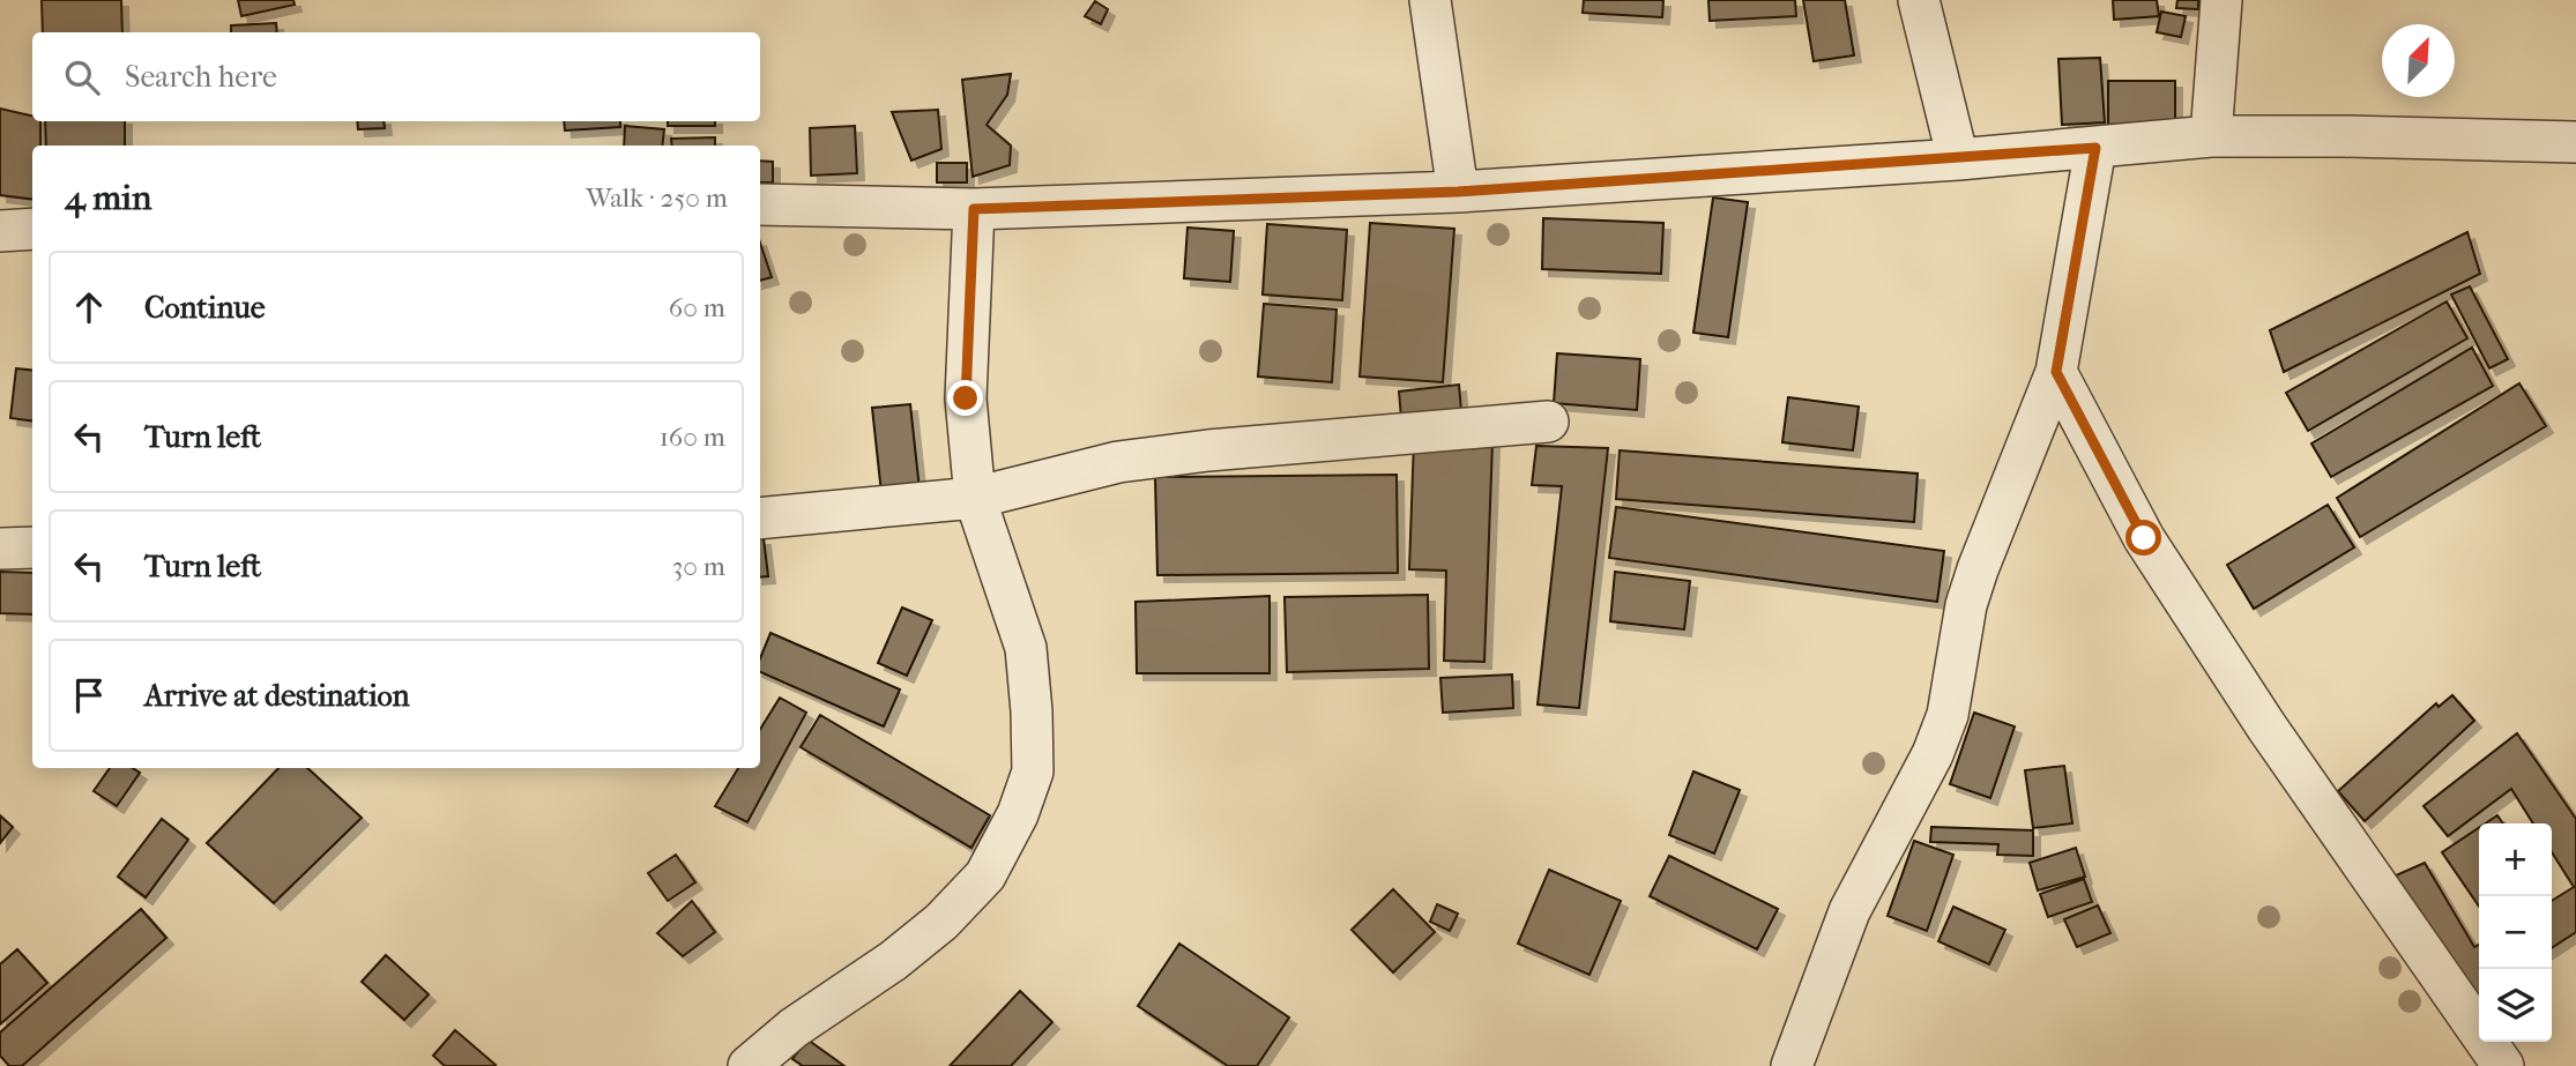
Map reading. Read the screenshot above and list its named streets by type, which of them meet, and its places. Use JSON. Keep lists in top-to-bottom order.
{
  "north": "top right",
  "page": {
    "search": "Search here",
    "heading": ["4 min", "Walk · 250 m"],
    "list": [
      ["Continue", "60 m"],
      ["Turn left", "160 m"],
      ["Turn left", "30 m"],
      "Arrive at destination"
    ],
    "map_buttons": ["+", "−"]
  }
}
